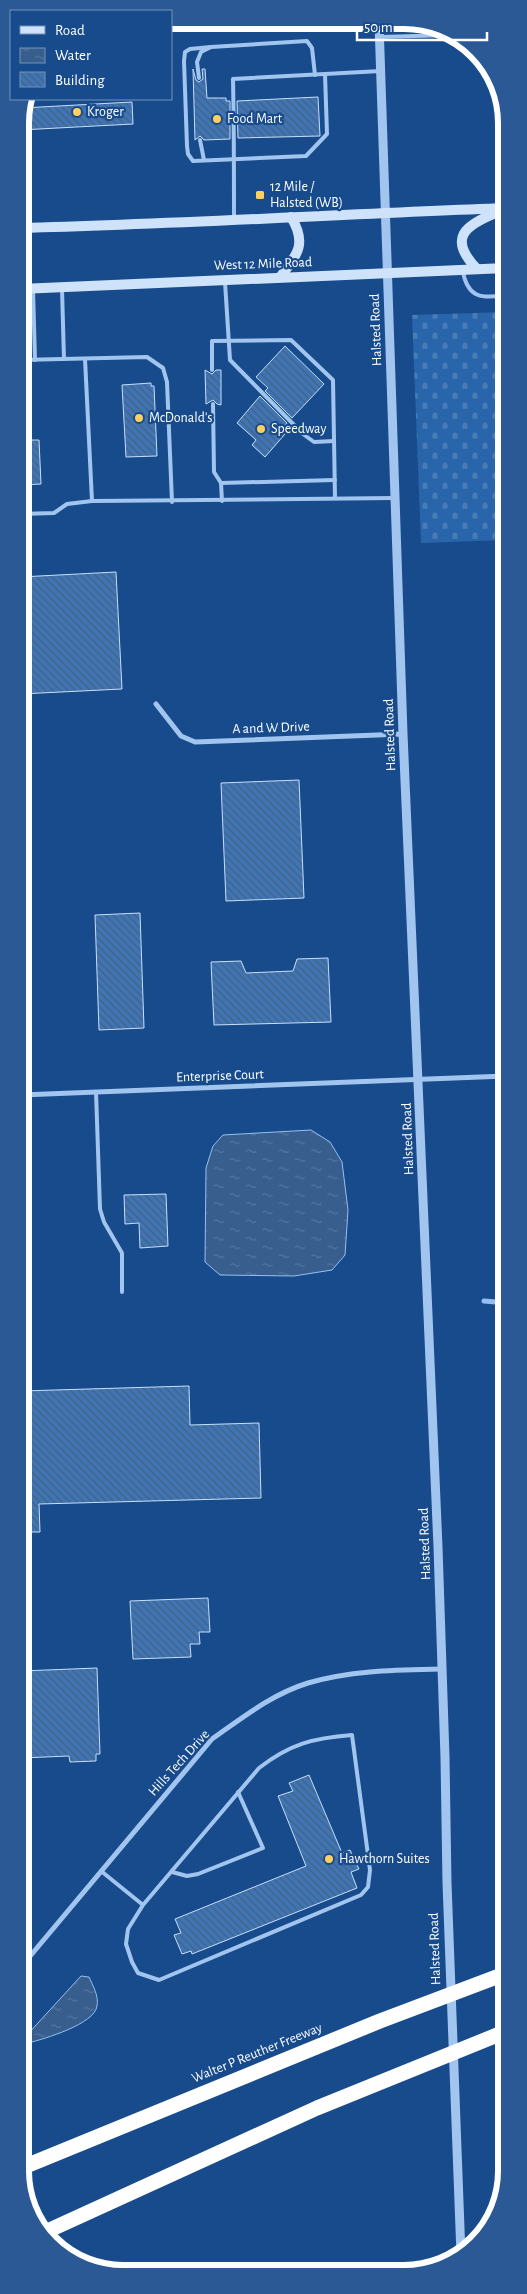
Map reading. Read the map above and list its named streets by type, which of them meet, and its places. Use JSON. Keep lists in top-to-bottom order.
{
  "streets": {
    "highway": ["Walter P Reuther Freeway"],
    "main road": ["West 12 Mile Road"],
    "street": [
      "Halsted Road",
      "A and W Drive",
      "Enterprise Court",
      "Hills Tech Drive"
    ]
  },
  "crossings": [
    ["West 12 Mile Road", "Halsted Road"],
    ["Halsted Road", "A and W Drive"],
    ["Halsted Road", "Enterprise Court"],
    ["Halsted Road", "Hills Tech Drive"]
  ],
  "places": {
    "other": [
      "Kroger",
      "Food Mart",
      "McDonald's",
      "Speedway",
      "Hawthorn Suites"
    ],
    "transit": ["12 Mile / Halsted (WB)"]
  },
  "legend": ["Road", "Water", "Building"],
  "scale_bar": "50 m"
}
